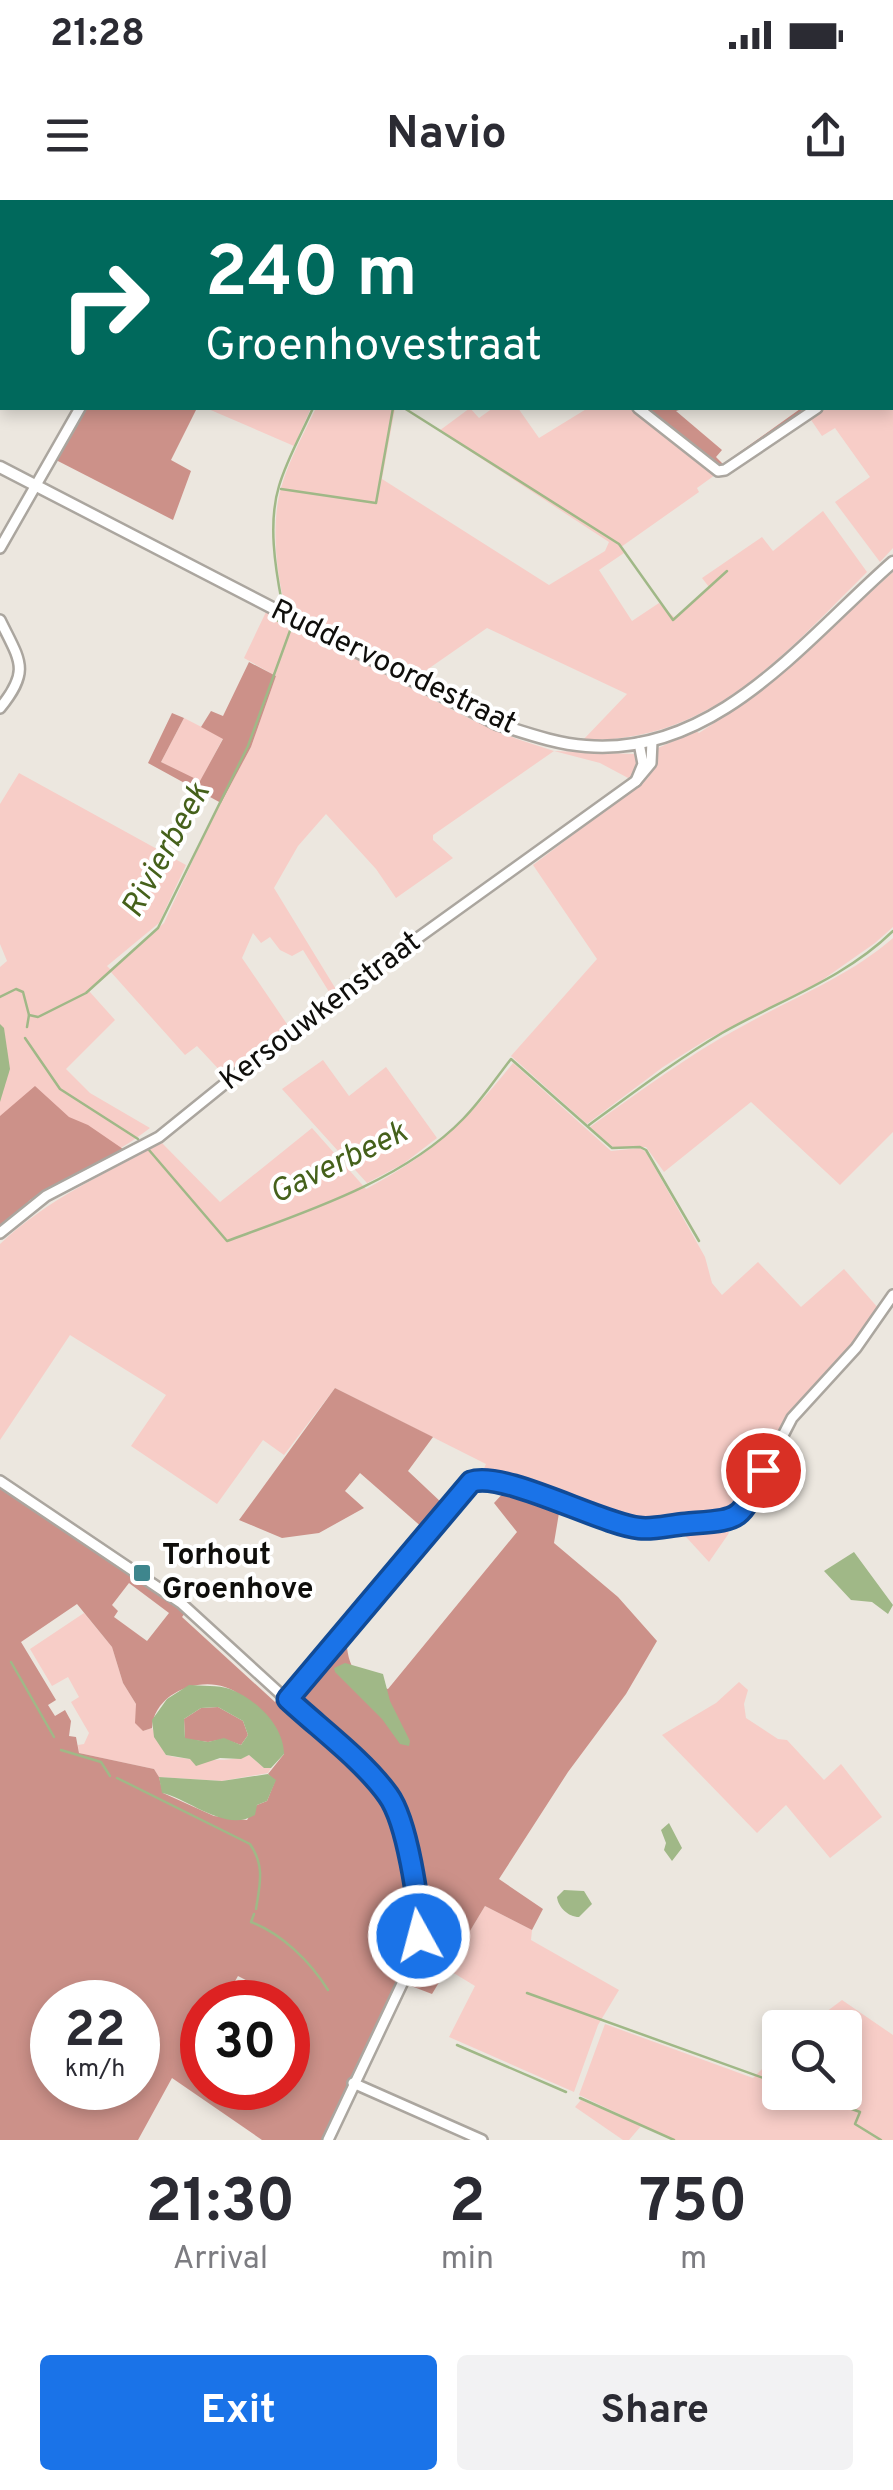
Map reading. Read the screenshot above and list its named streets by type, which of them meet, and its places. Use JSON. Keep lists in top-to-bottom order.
{
  "streets": {
    "street": ["Ruddervoordestraat", "Kersouwkenstraat"]
  },
  "crossings": [
    ["Ruddervoordestraat", "Kersouwkenstraat"]
  ],
  "water": ["Rivierbeek", "Gaverbeek"],
  "places": {
    "transit": ["Torhout Groenhove"]
  },
  "page": {
    "status": "21:28",
    "header": "Navio",
    "turn": ["240 m", "Groenhovestraat"],
    "speed": "22 km/h",
    "limit": "30",
    "eta": [
      "21:30",
      "Arrival",
      "2",
      "min",
      "750",
      "m"
    ],
    "buttons": ["Exit", "Share"]
  }
}
